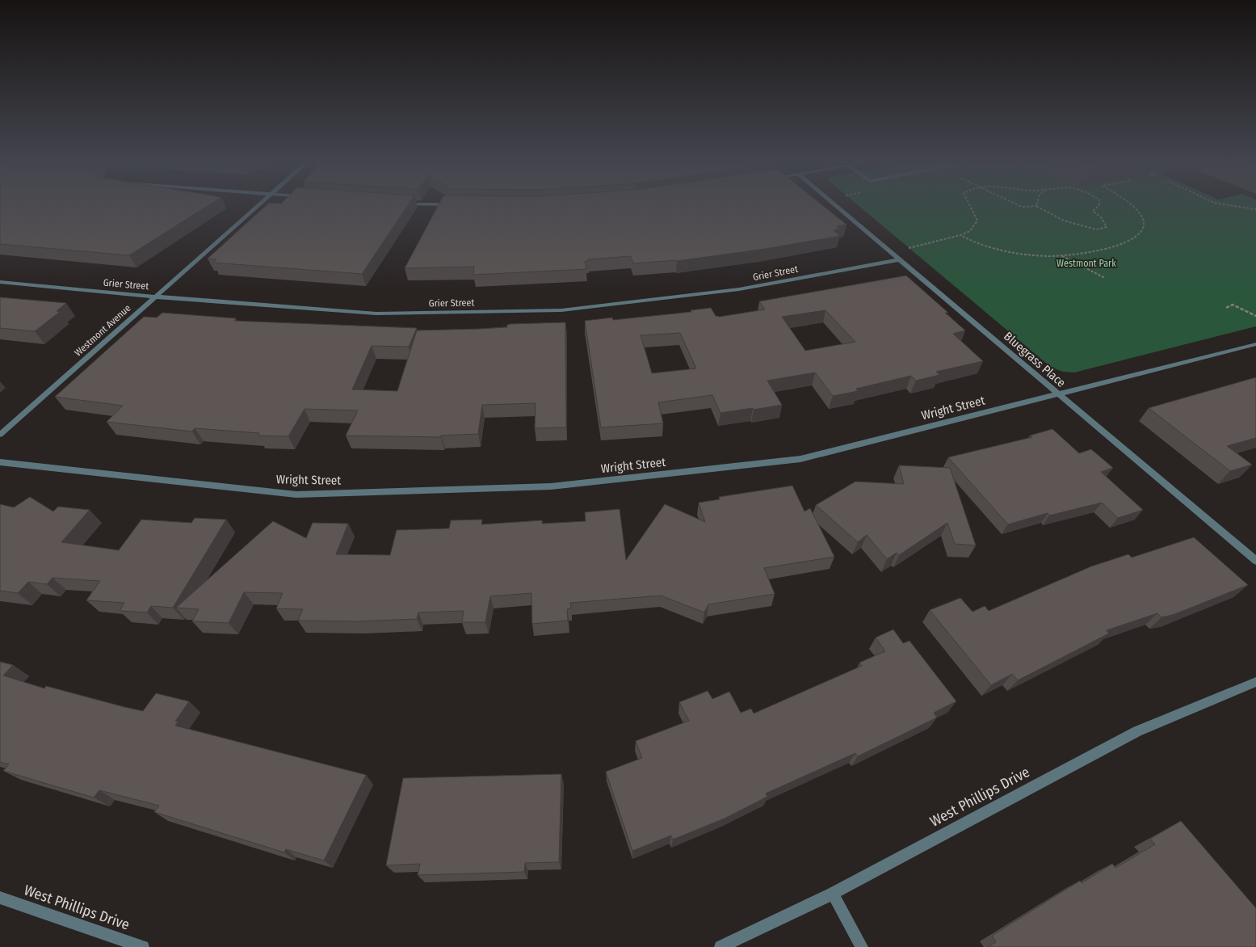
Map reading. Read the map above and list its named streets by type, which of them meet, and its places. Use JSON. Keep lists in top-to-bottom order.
{
  "streets": {
    "street": [
      "Grier Street",
      "Westmont Avenue",
      "Bluegrass Place",
      "Wright Street",
      "West Phillips Drive"
    ]
  },
  "crossings": [
    ["Grier Street", "Westmont Avenue"],
    ["Grier Street", "Bluegrass Place"],
    ["Bluegrass Place", "Wright Street"]
  ],
  "parks": ["Westmont Park"]
}
